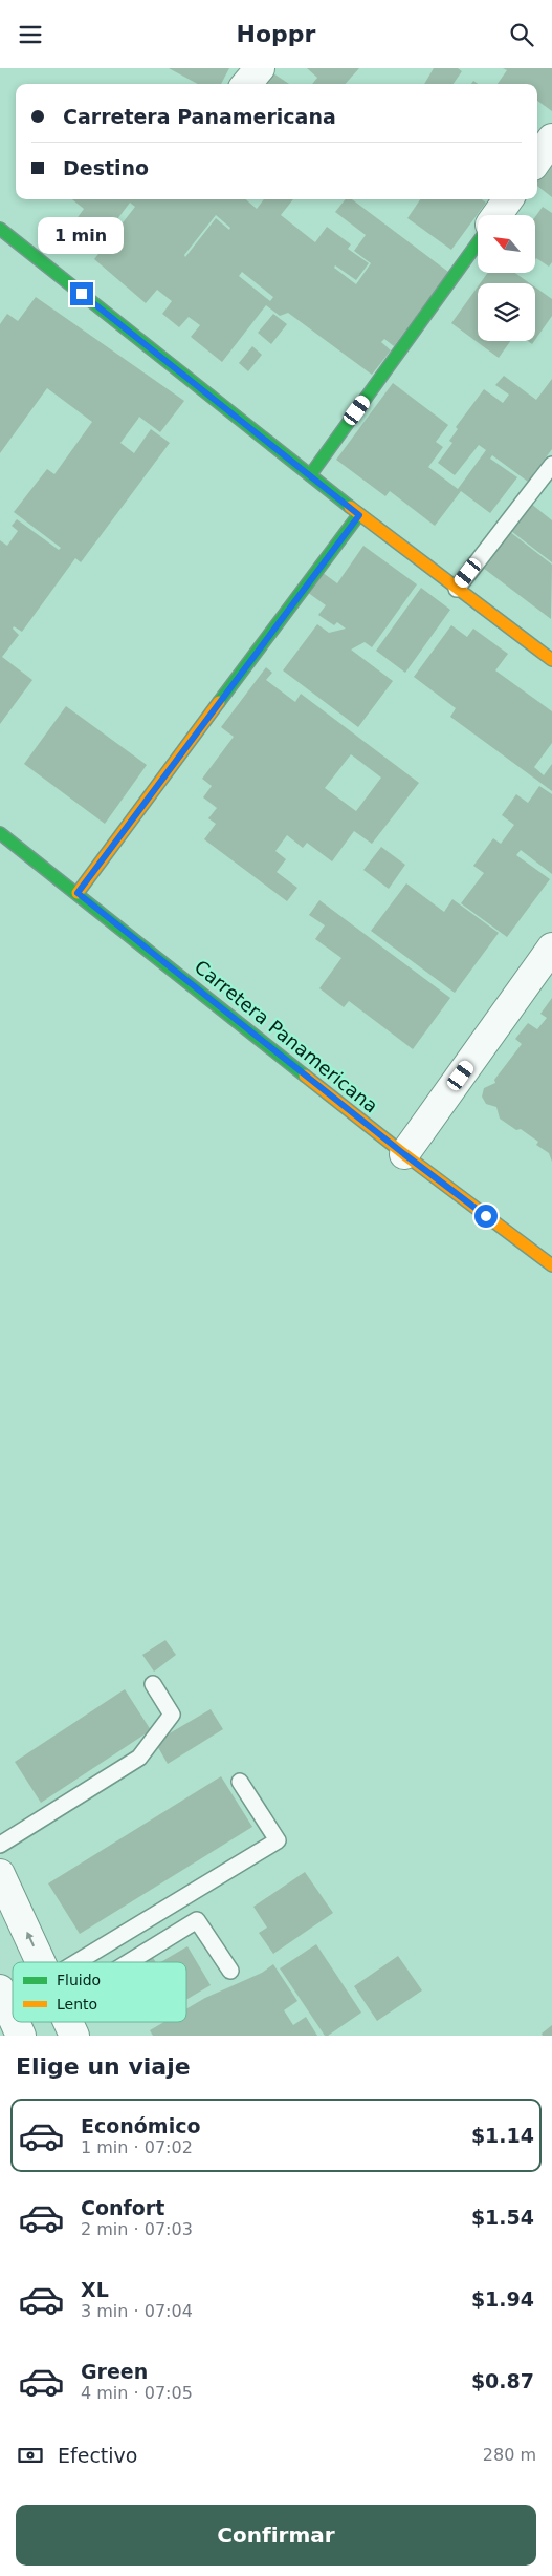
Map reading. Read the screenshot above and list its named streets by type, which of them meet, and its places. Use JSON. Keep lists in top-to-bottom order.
{
  "streets": {
    "street": ["Carretera Panamericana"]
  },
  "legend": ["Fluido", "Lento"],
  "north": "top left",
  "page": {
    "header": "Hoppr",
    "banner": ["Carretera Panamericana", "Destino"],
    "bubble": "1 min",
    "heading": "Elige un viaje",
    "list": [
      {
        "name": "Económico",
        "note": "1 min · 07:02",
        "value": "$1.14"
      },
      {
        "name": "Confort",
        "note": "2 min · 07:03",
        "value": "$1.54"
      },
      {
        "name": "XL",
        "note": "3 min · 07:04",
        "value": "$1.94"
      },
      {
        "name": "Green",
        "note": "4 min · 07:05",
        "value": "$0.87"
      }
    ],
    "pay": ["Efectivo", "280 m"],
    "buttons": "Confirmar"
  }
}
